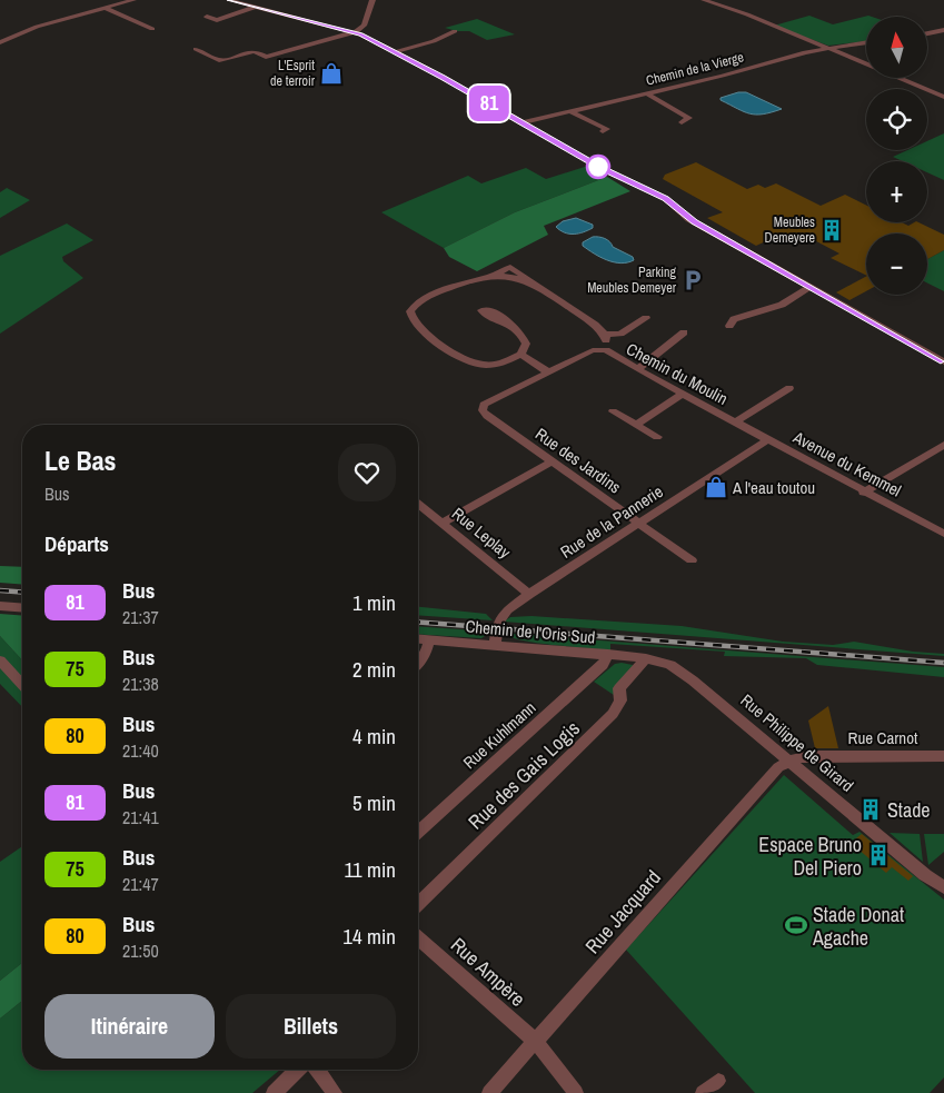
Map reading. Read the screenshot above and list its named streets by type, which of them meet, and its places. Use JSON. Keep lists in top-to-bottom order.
{
  "streets": {
    "street": [
      "Chemin de la Vierge",
      "Chemin du Moulin",
      "Rue des Jardins",
      "Avenue du Kemmel",
      "Rue de la Pannerie",
      "Rue Leplay",
      "Chemin de l'Oris Sud",
      "Rue Kuhlmann",
      "Rue Carnot",
      "Rue Philippe de Girard",
      "Rue des Gais Logis",
      "Rue Jacquard",
      "Rue Ampère"
    ]
  },
  "crossings": [
    ["Chemin du Moulin", "Rue des Jardins"],
    ["Chemin du Moulin", "Avenue du Kemmel"],
    ["Rue des Jardins", "Rue de la Pannerie"],
    ["Avenue du Kemmel", "Rue de la Pannerie"],
    ["Rue de la Pannerie", "Rue Leplay"],
    ["Rue de la Pannerie", "Chemin de l'Oris Sud"],
    ["Chemin de l'Oris Sud", "Rue Kuhlmann"],
    ["Chemin de l'Oris Sud", "Rue Philippe de Girard"],
    ["Chemin de l'Oris Sud", "Rue des Gais Logis"],
    ["Rue Carnot", "Rue Philippe de Girard"],
    ["Rue Carnot", "Rue Jacquard"],
    ["Rue Philippe de Girard", "Rue des Gais Logis"],
    ["Rue Philippe de Girard", "Rue Jacquard"],
    ["Rue Jacquard", "Rue Ampère"]
  ],
  "places": {
    "shop": ["L'Esprit de terroir", "A l'eau toutou"],
    "building": ["Meubles Demeyere", "Stade", "Espace Bruno Del Piero"],
    "parking": ["Parking Meubles Demeyer"],
    "sports": ["Stade Donat Agache"]
  },
  "lines": ["bus line 81"],
  "north": "top",
  "page": {
    "on_map": "81",
    "map_buttons": ["+", "−"],
    "heading": [
      ["Le Bas", "Bus"],
      "Départs"
    ],
    "list": [
      {
        "mark": "81",
        "name": "Bus",
        "note": "21:37",
        "value": "1 min"
      },
      {
        "mark": "75",
        "name": "Bus",
        "note": "21:38",
        "value": "2 min"
      },
      {
        "mark": "80",
        "name": "Bus",
        "note": "21:40",
        "value": "4 min"
      },
      {
        "mark": "81",
        "name": "Bus",
        "note": "21:41",
        "value": "5 min"
      },
      {
        "mark": "75",
        "name": "Bus",
        "note": "21:47",
        "value": "11 min"
      },
      {
        "mark": "80",
        "name": "Bus",
        "note": "21:50",
        "value": "14 min"
      }
    ],
    "buttons": ["Itinéraire", "Billets"]
  }
}
